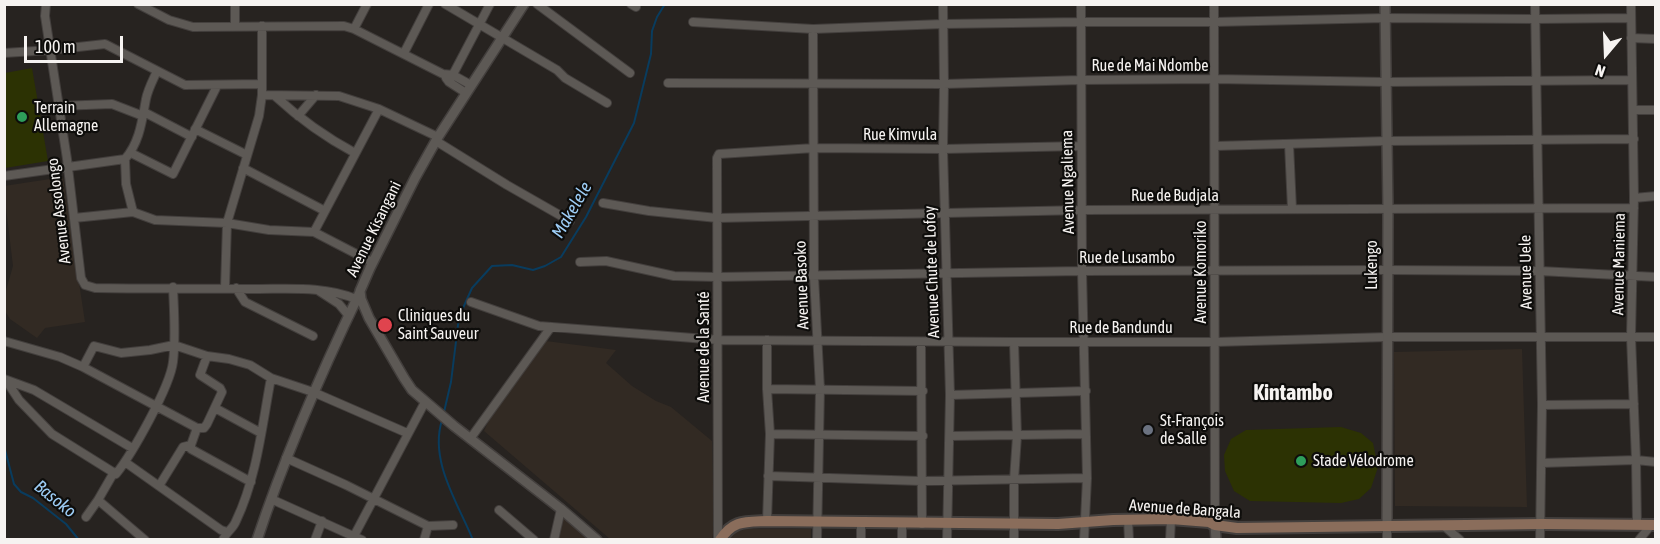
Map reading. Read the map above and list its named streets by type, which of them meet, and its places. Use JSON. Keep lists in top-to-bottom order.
{
  "streets": {
    "main road": ["Avenue de Bangala"],
    "street": [
      "Rue de Mai Ndombe",
      "Rue Kimvula",
      "Avenue Ngaliema",
      "Rue de Budjala",
      "Avenue Assolongo",
      "Avenue Kisangani",
      "Rue de Lusambo",
      "Avenue Maniema",
      "Lukengo",
      "Avenue Chute de Lofoy",
      "Avenue Komoriko",
      "Avenue Uele",
      "Avenue Basoko",
      "Rue de Bandundu",
      "Avenue de la Santé"
    ]
  },
  "crossings": [
    ["Rue de Mai Ndombe", "Avenue Ngaliema"],
    ["Rue de Mai Ndombe", "Avenue Maniema"],
    ["Rue de Mai Ndombe", "Lukengo"],
    ["Rue de Mai Ndombe", "Avenue Chute de Lofoy"],
    ["Rue de Mai Ndombe", "Avenue Komoriko"],
    ["Rue de Mai Ndombe", "Avenue Uele"],
    ["Rue de Mai Ndombe", "Avenue Basoko"],
    ["Rue Kimvula", "Avenue Ngaliema"],
    ["Rue Kimvula", "Avenue Chute de Lofoy"],
    ["Rue Kimvula", "Avenue Basoko"],
    ["Rue Kimvula", "Avenue de la Santé"],
    ["Avenue Ngaliema", "Rue de Budjala"],
    ["Avenue Ngaliema", "Rue de Lusambo"],
    ["Avenue Ngaliema", "Rue de Bandundu"],
    ["Avenue Ngaliema", "Avenue de Bangala"],
    ["Rue de Budjala", "Avenue Maniema"],
    ["Rue de Budjala", "Lukengo"],
    ["Rue de Budjala", "Avenue Chute de Lofoy"],
    ["Rue de Budjala", "Avenue Komoriko"],
    ["Rue de Budjala", "Avenue Uele"],
    ["Rue de Budjala", "Avenue Basoko"],
    ["Rue de Budjala", "Avenue de la Santé"],
    ["Avenue Assolongo", "Avenue Kisangani"],
    ["Rue de Lusambo", "Avenue Maniema"],
    ["Rue de Lusambo", "Lukengo"],
    ["Rue de Lusambo", "Avenue Chute de Lofoy"],
    ["Rue de Lusambo", "Avenue Komoriko"],
    ["Rue de Lusambo", "Avenue Uele"],
    ["Rue de Lusambo", "Avenue Basoko"],
    ["Rue de Lusambo", "Avenue de la Santé"],
    ["Avenue Maniema", "Rue de Bandundu"],
    ["Avenue Maniema", "Avenue de Bangala"],
    ["Lukengo", "Rue de Bandundu"],
    ["Lukengo", "Avenue de Bangala"],
    ["Avenue Chute de Lofoy", "Rue de Bandundu"],
    ["Avenue Chute de Lofoy", "Avenue de Bangala"],
    ["Avenue Komoriko", "Rue de Bandundu"],
    ["Avenue Komoriko", "Avenue de Bangala"],
    ["Avenue Uele", "Rue de Bandundu"],
    ["Avenue Uele", "Avenue de Bangala"],
    ["Avenue Basoko", "Rue de Bandundu"],
    ["Avenue Basoko", "Avenue de Bangala"],
    ["Rue de Bandundu", "Avenue de la Santé"],
    ["Avenue de la Santé", "Avenue de Bangala"]
  ],
  "districts": ["Kintambo"],
  "water": ["Makelele", "Basoko"],
  "places": [
    "Terrain Allemagne",
    "Cliniques du Saint Sauveur",
    "St-François de Salle",
    "Stade Vélodrome"
  ],
  "scale_bar": "100 m",
  "north": "bottom"
}
